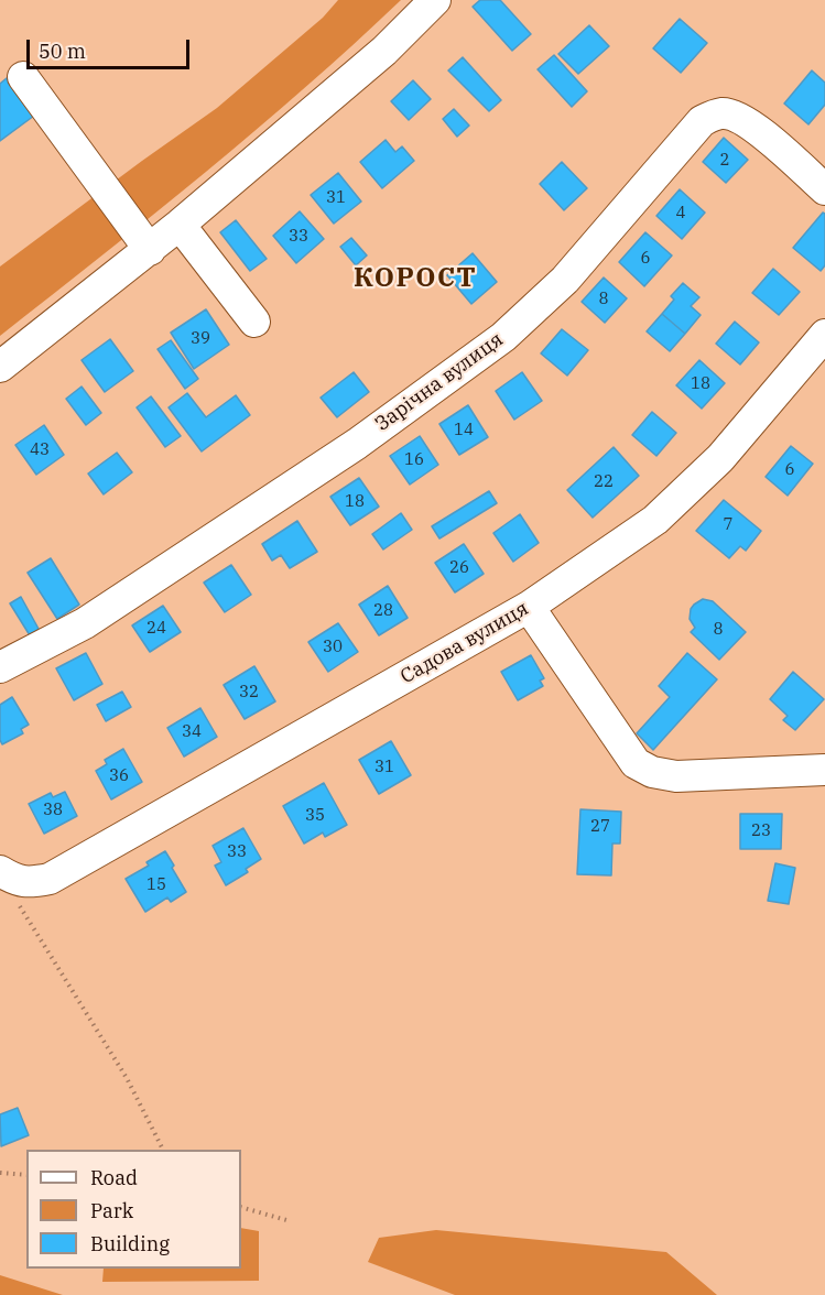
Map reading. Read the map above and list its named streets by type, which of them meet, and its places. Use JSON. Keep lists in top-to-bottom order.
{
  "streets": {
    "street": ["Зарічна вулиця", "Садова вулиця"]
  },
  "districts": ["КОРОСТ"],
  "house_numbers": [
    "2",
    "31",
    "4",
    "33",
    "6",
    "8",
    "39",
    "18",
    "14",
    "43",
    "16",
    "6",
    "22",
    "18",
    "7",
    "26",
    "28",
    "24",
    "8",
    "30",
    "32",
    "34",
    "31",
    "36",
    "38",
    "35",
    "27",
    "23",
    "33",
    "15"
  ],
  "legend": ["Road", "Park", "Building"],
  "scale_bar": "50 m"
}
